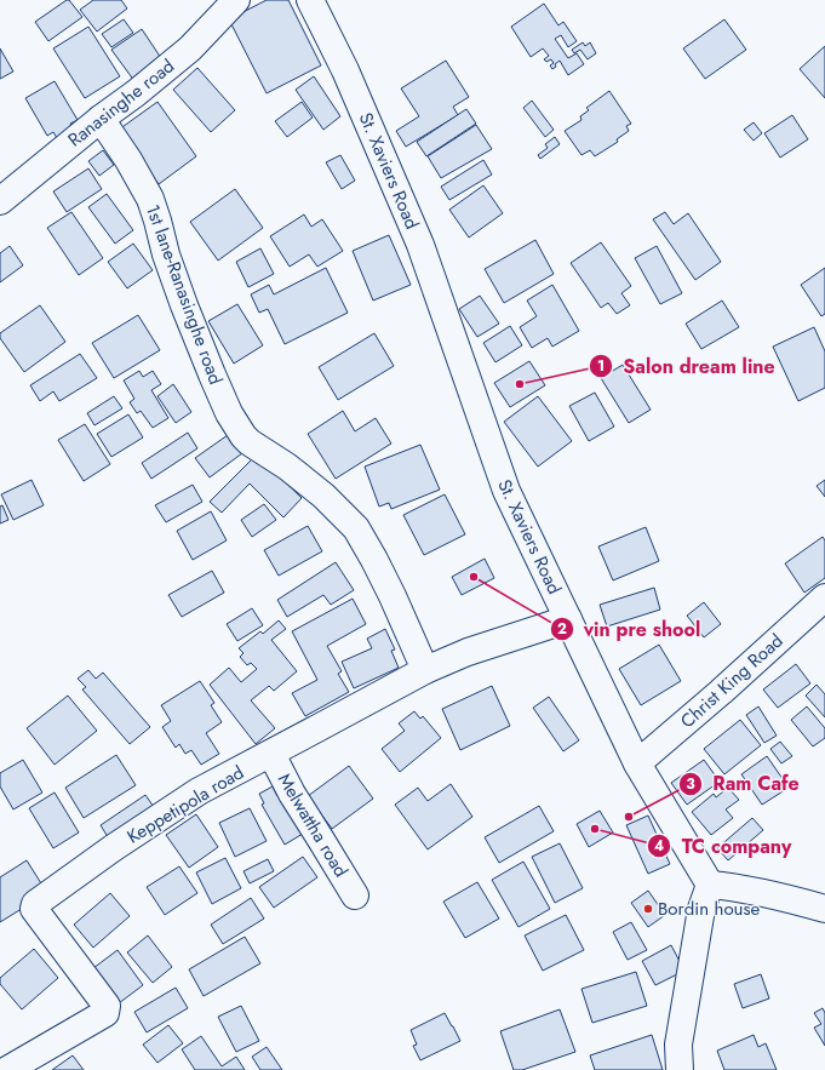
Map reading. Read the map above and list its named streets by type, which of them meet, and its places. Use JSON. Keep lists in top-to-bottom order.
{
  "streets": {
    "street": [
      "Ranasinghe road",
      "St. Xaviers Road",
      "1st lane-Ranasinghe road",
      "Christ King Road",
      "Keppetipola road",
      "Melwattha road"
    ]
  },
  "crossings": [
    ["Ranasinghe road", "1st lane-Ranasinghe road"],
    ["St. Xaviers Road", "Christ King Road"],
    ["St. Xaviers Road", "Keppetipola road"],
    ["1st lane-Ranasinghe road", "Keppetipola road"],
    ["Keppetipola road", "Melwattha road"]
  ],
  "places": [
    "Salon dream line",
    "vin pre shool",
    "Ram Cafe",
    "TC company",
    "Bordin house"
  ]
}
